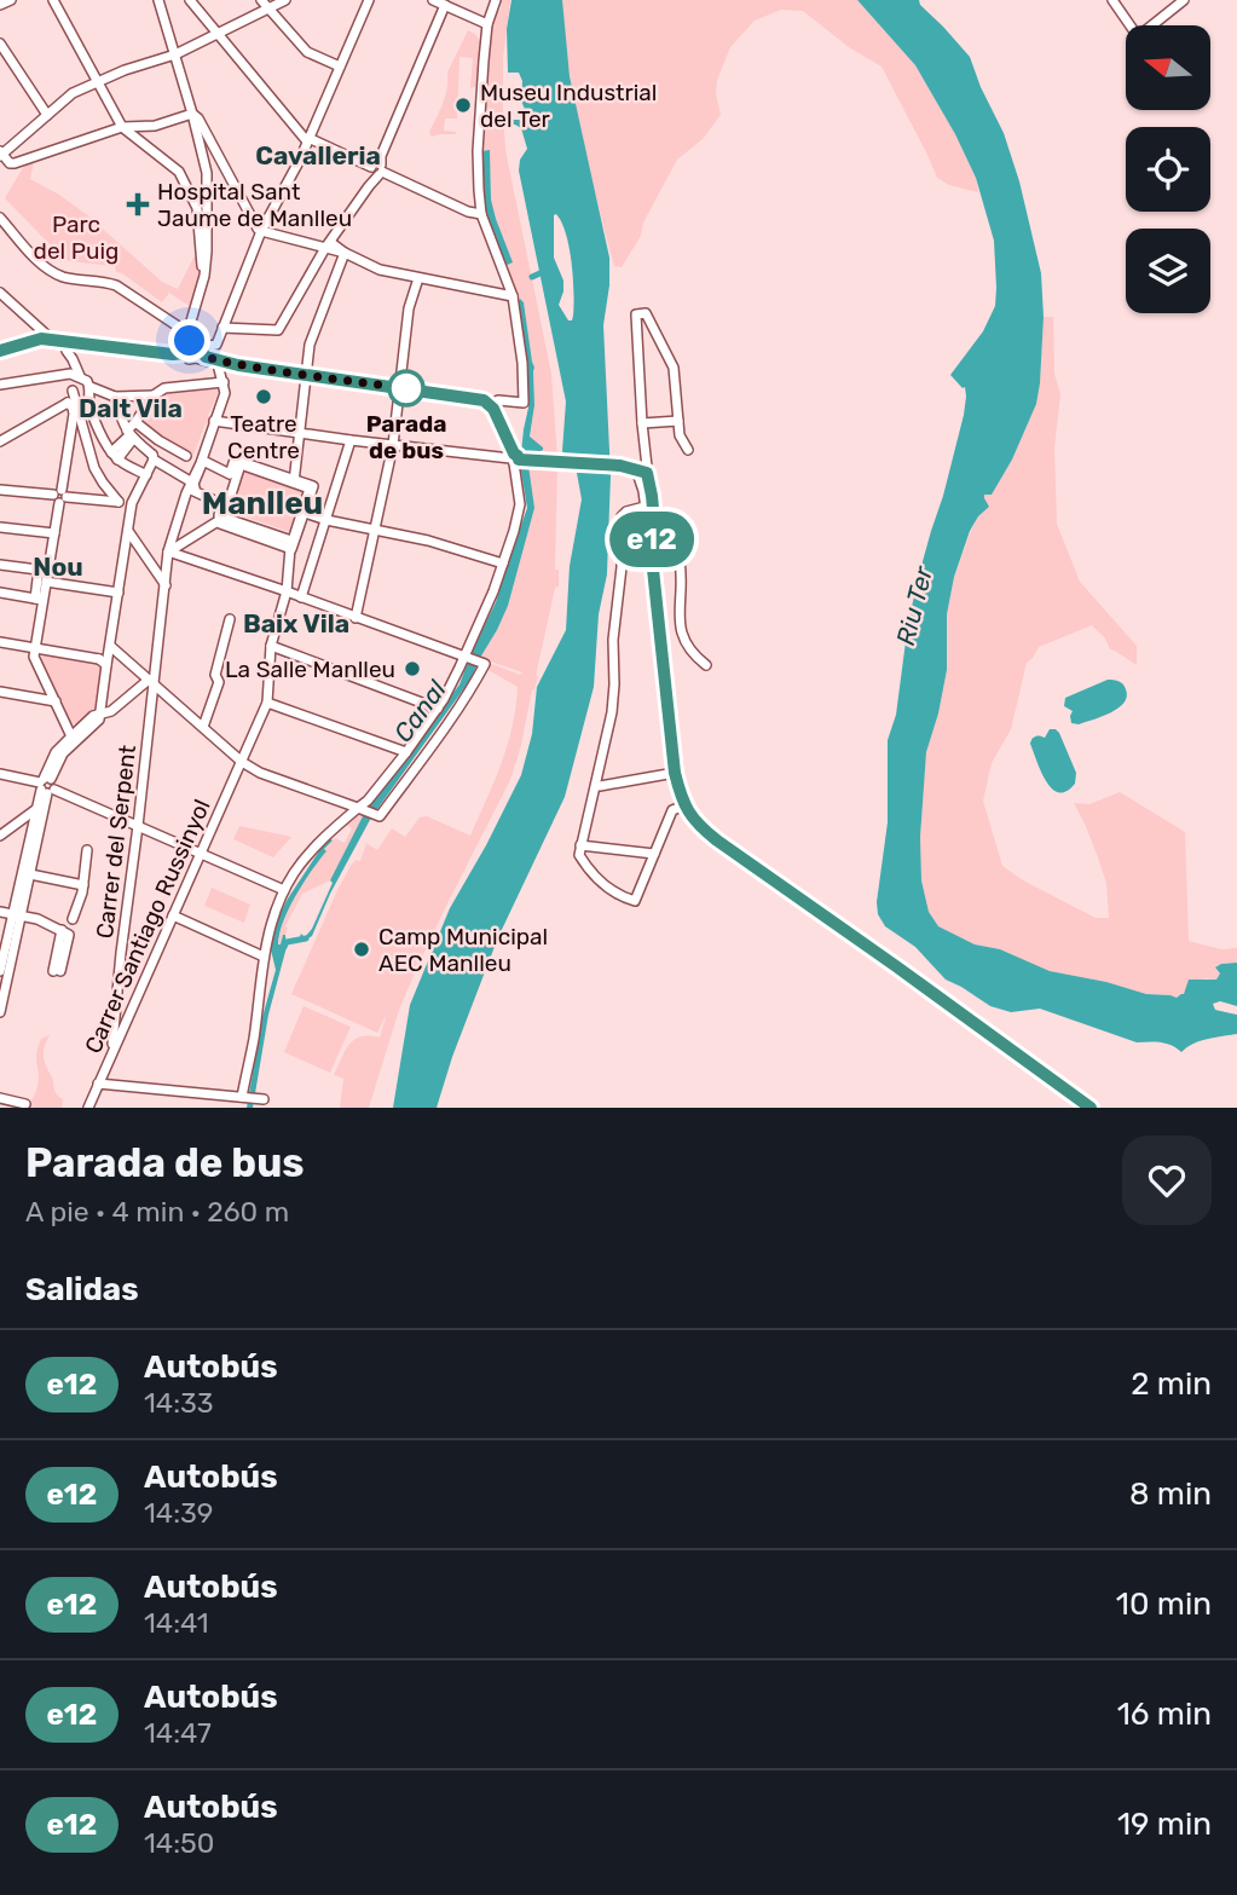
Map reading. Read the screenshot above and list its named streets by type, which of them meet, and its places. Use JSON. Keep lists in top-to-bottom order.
{
  "streets": {
    "street": ["Carrer del Serpent", "Carrer Santiago Russinyol"]
  },
  "crossings": [
    ["Carrer del Serpent", "Carrer Santiago Russinyol"]
  ],
  "districts": [
    "Cavalleria",
    "Dalt Vila",
    "Manlleu",
    "Nou",
    "Baix Vila"
  ],
  "water": ["Riu Ter", "Canal"],
  "parks": ["Parc del Puig"],
  "places": {
    "other": [
      "Museu Industrial del Ter",
      "Parada de bus",
      "Teatre Centre",
      "La Salle Manlleu",
      "Camp Municipal AEC Manlleu"
    ],
    "health": ["Hospital Sant Jaume de Manlleu"]
  },
  "lines": ["bus line e12"],
  "north": "left",
  "page": {
    "on_map": "e12",
    "heading": [
      ["Parada de bus", "A pie · 4 min · 260 m"],
      "Salidas"
    ],
    "list": [
      {
        "mark": "e12",
        "name": "Autobús",
        "note": "14:33",
        "value": "2 min"
      },
      {
        "mark": "e12",
        "name": "Autobús",
        "note": "14:39",
        "value": "8 min"
      },
      {
        "mark": "e12",
        "name": "Autobús",
        "note": "14:41",
        "value": "10 min"
      },
      {
        "mark": "e12",
        "name": "Autobús",
        "note": "14:47",
        "value": "16 min"
      },
      {
        "mark": "e12",
        "name": "Autobús",
        "note": "14:50",
        "value": "19 min"
      }
    ]
  }
}
